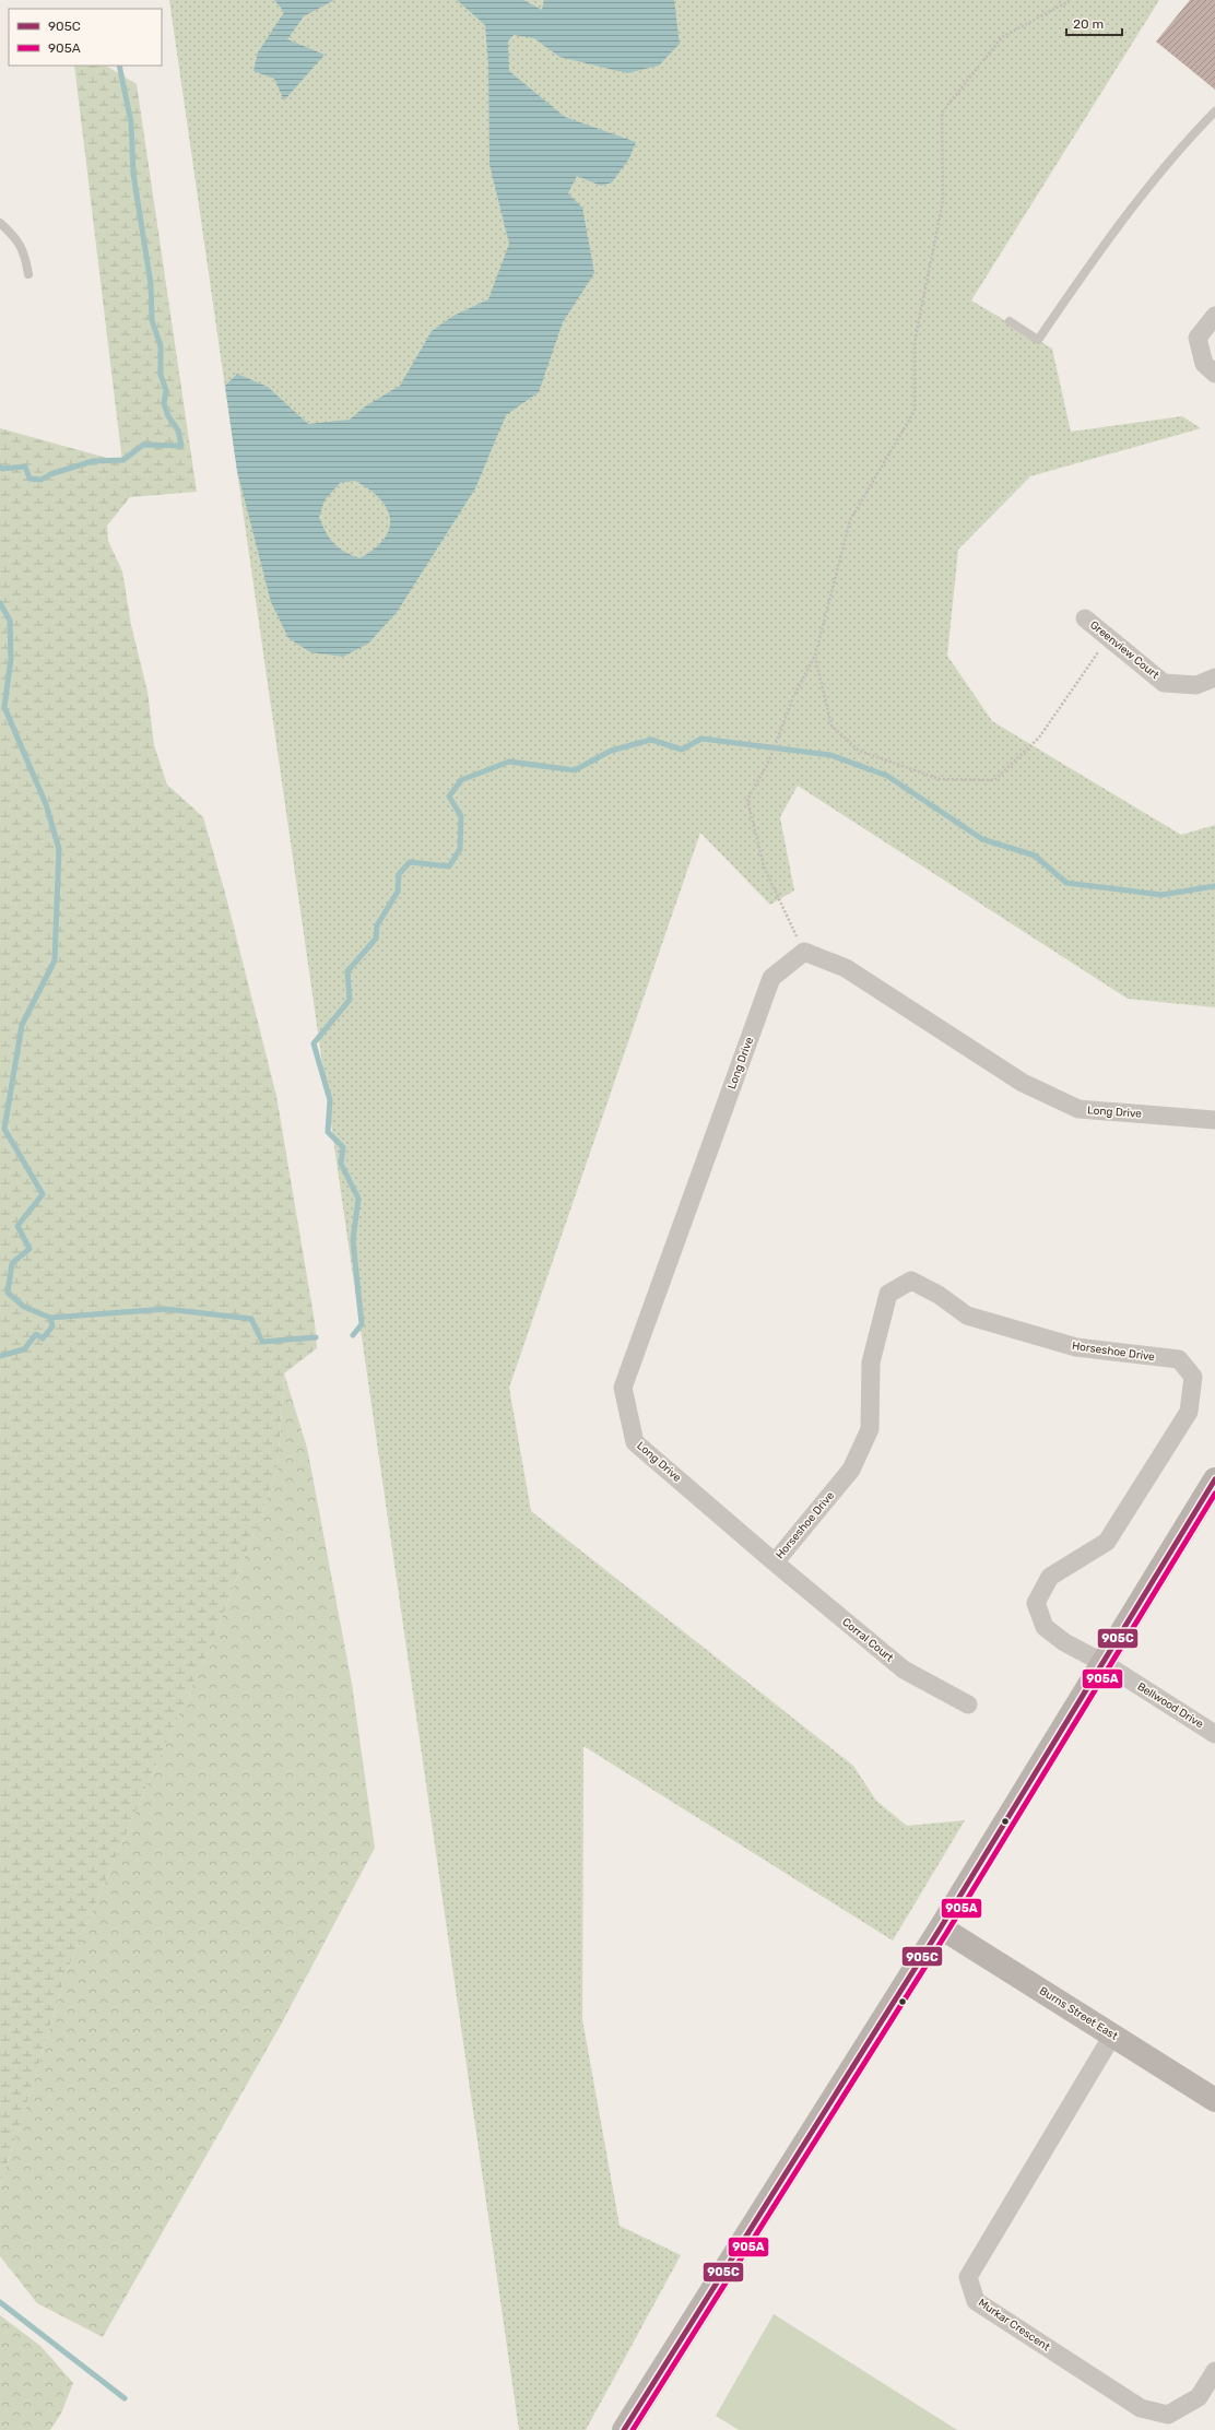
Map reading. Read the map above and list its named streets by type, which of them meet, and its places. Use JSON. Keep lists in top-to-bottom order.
{
  "streets": {
    "main road": ["Burns Street East"],
    "street": [
      "Greenview Court",
      "Long Drive",
      "Horseshoe Drive",
      "Corral Court",
      "Bellwood Drive",
      "Murkar Crescent"
    ]
  },
  "crossings": [
    ["Long Drive", "Horseshoe Drive"],
    ["Long Drive", "Corral Court"],
    ["Horseshoe Drive", "Corral Court"],
    ["Horseshoe Drive", "Bellwood Drive"],
    ["Burns Street East", "Murkar Crescent"]
  ],
  "lines": ["transit line 905C", "transit line 905A"],
  "legend": ["905C", "905A"],
  "scale_bar": "20 m"
}
